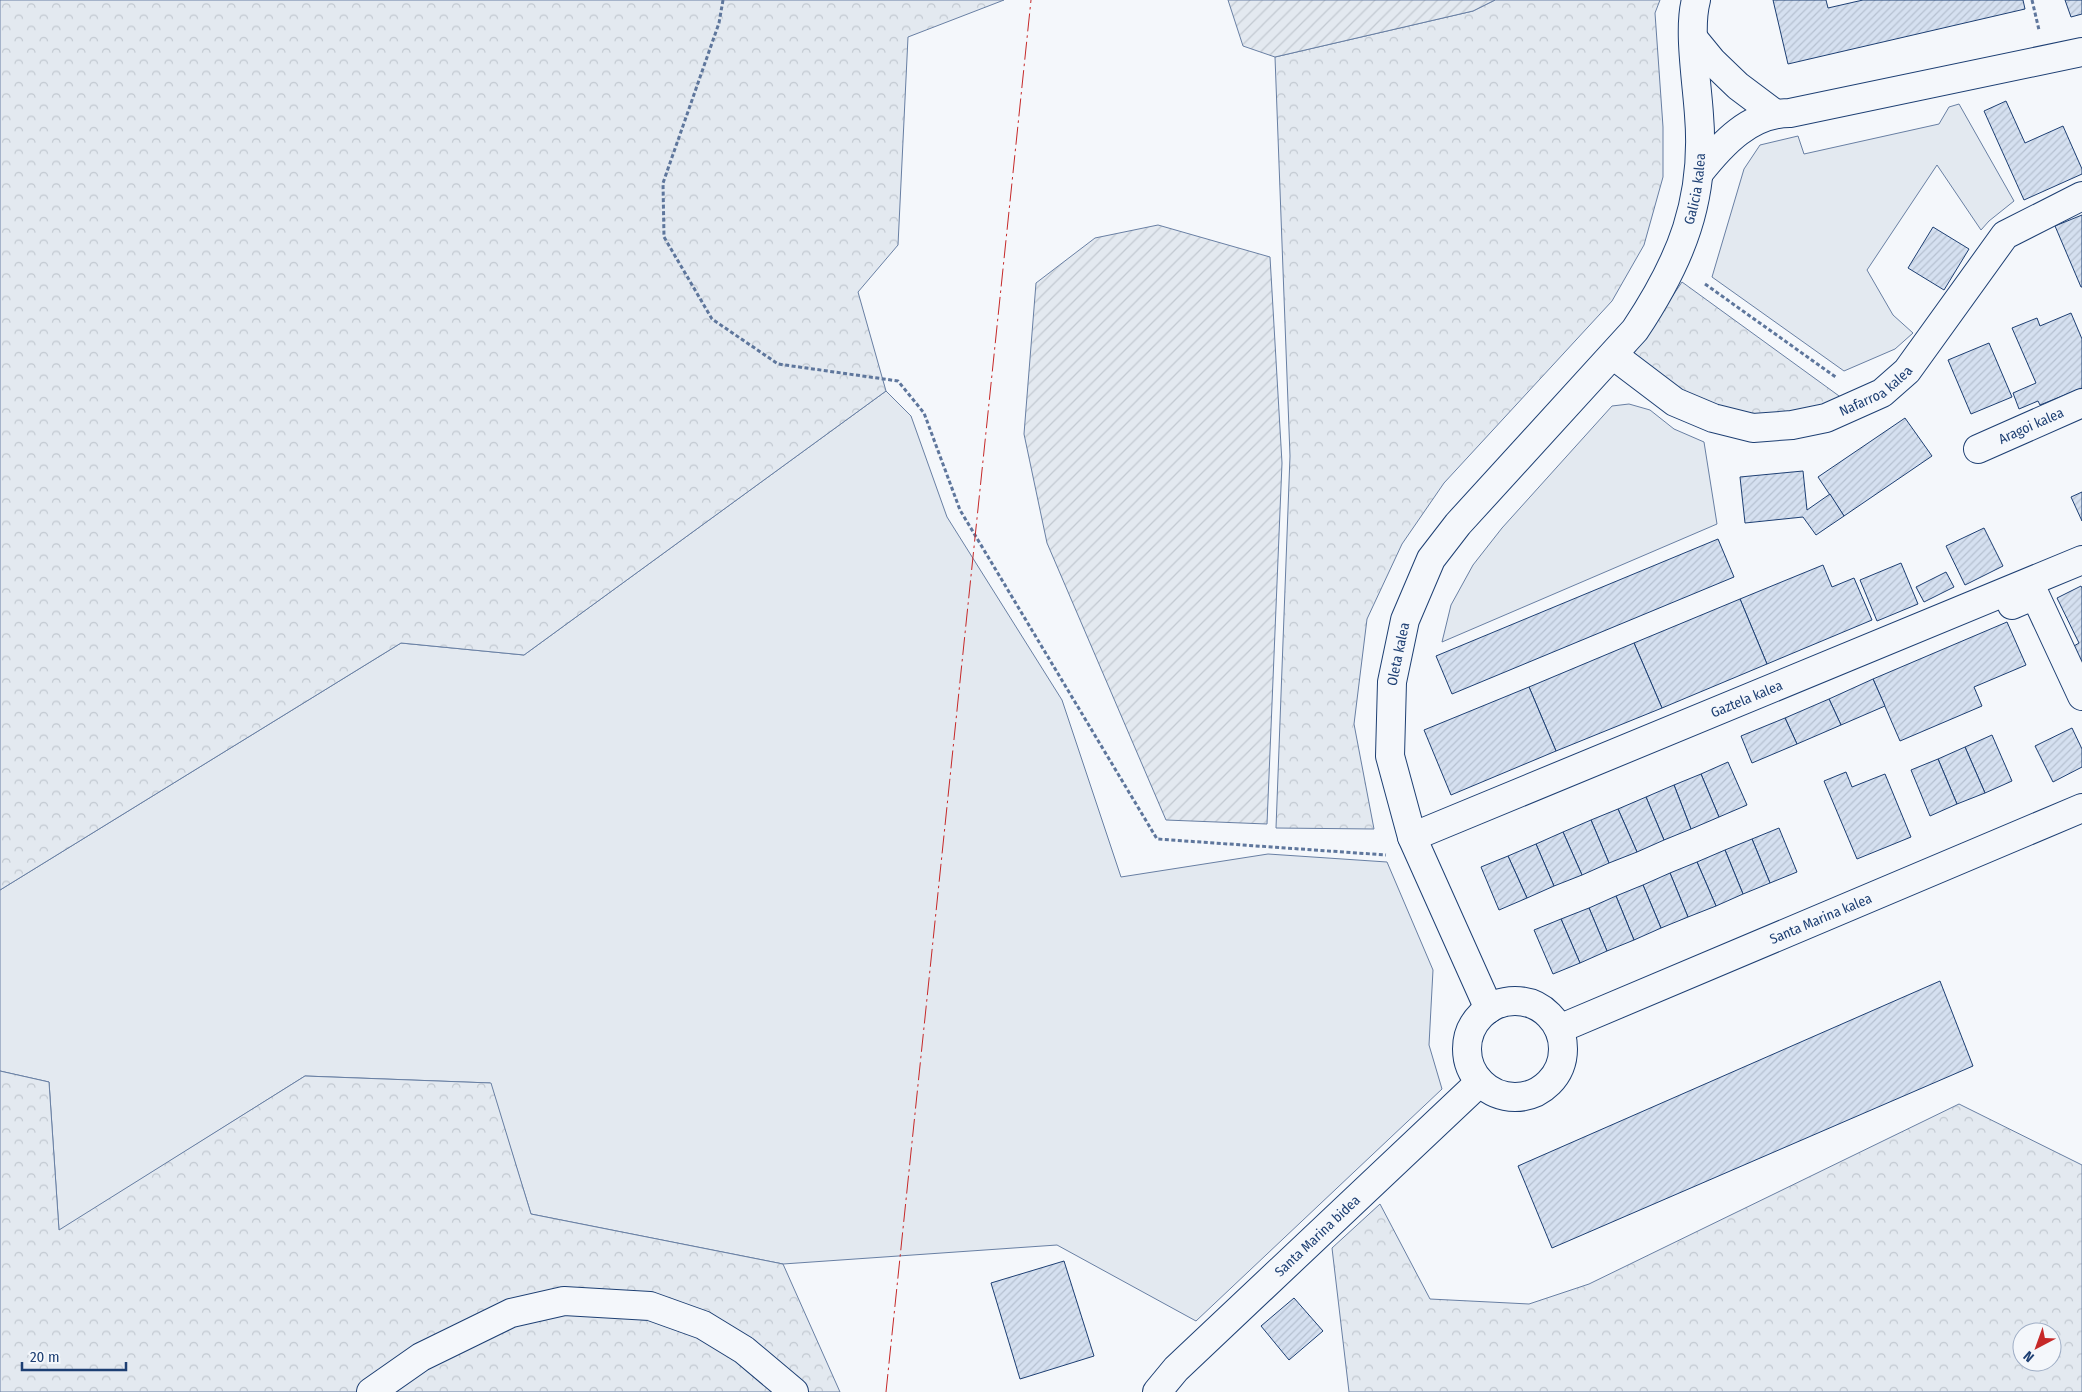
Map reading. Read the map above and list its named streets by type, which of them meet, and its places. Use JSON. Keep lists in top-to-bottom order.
{
  "streets": {
    "street": [
      "Galicia kalea",
      "Nafarroa kalea",
      "Aragoi kalea",
      "Oleta kalea",
      "Gaztela kalea",
      "Santa Marina kalea",
      "Santa Marina bidea"
    ]
  },
  "crossings": [
    ["Galicia kalea", "Nafarroa kalea"],
    ["Galicia kalea", "Oleta kalea"],
    ["Nafarroa kalea", "Oleta kalea"],
    ["Oleta kalea", "Gaztela kalea"],
    ["Oleta kalea", "Santa Marina kalea"],
    ["Oleta kalea", "Santa Marina bidea"],
    ["Santa Marina kalea", "Santa Marina bidea"]
  ],
  "scale_bar": "20 m",
  "north": "bottom left"
}
